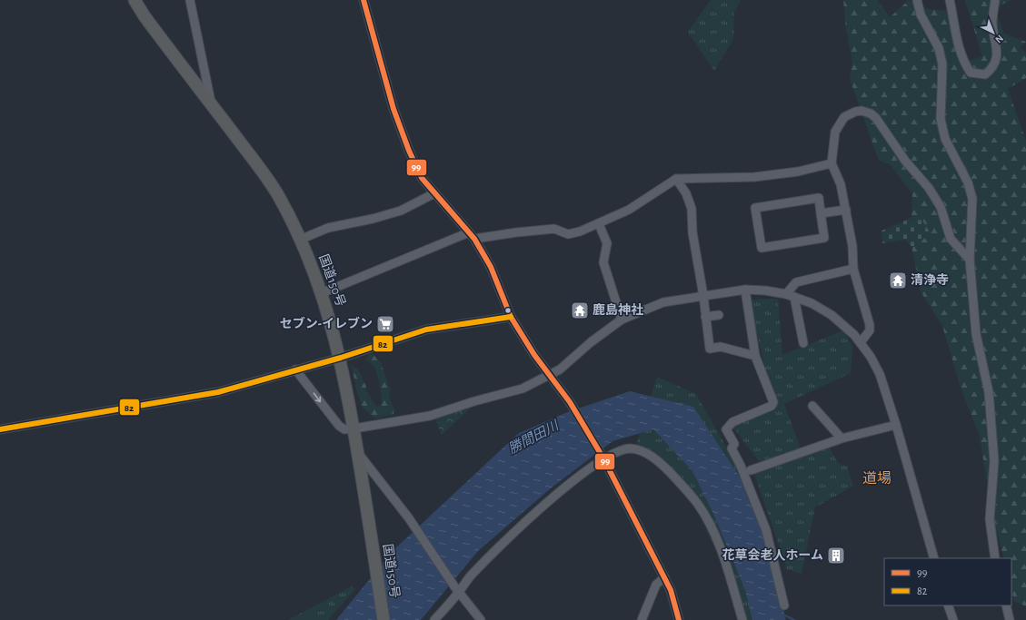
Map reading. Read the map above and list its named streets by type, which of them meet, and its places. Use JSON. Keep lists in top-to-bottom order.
{
  "streets": {
    "highway": ["国道150号"]
  },
  "districts": ["道場"],
  "water": ["勝間田川"],
  "places": {
    "temple": ["清浄寺", "鹿島神社"],
    "supermarket": ["セブン-イレブン"],
    "building": ["花草会老人ホーム"]
  },
  "lines": ["transit line 99", "transit line 82"],
  "legend": ["99", "82"],
  "north": "bottom right"
}
